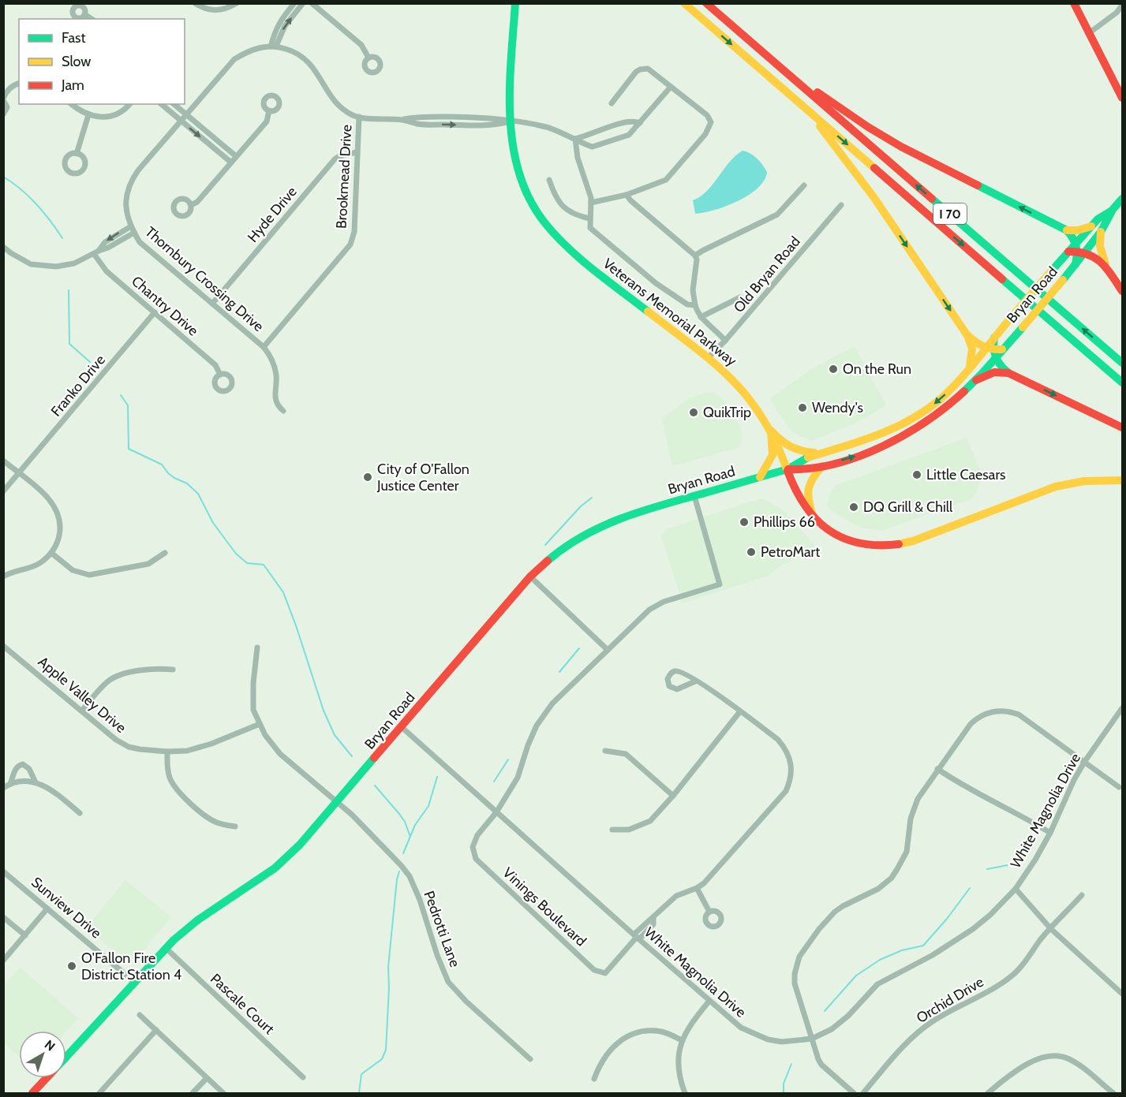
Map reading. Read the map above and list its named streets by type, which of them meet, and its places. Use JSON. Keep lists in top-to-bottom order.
{
  "streets": {
    "main road": ["I 70", "Bryan Road", "Veterans Memorial Parkway"],
    "street": [
      "Brookmead Drive",
      "Hyde Drive",
      "Old Bryan Road",
      "Thornbury Crossing Drive",
      "Chantry Drive",
      "Franko Drive",
      "Apple Valley Drive",
      "White Magnolia Drive",
      "Vinings Boulevard",
      "Sunview Drive",
      "Pedrotti Lane",
      "Orchid Drive",
      "Pascale Court"
    ]
  },
  "crossings": [
    ["Brookmead Drive", "Hyde Drive"],
    ["Brookmead Drive", "Thornbury Crossing Drive"],
    ["Hyde Drive", "Thornbury Crossing Drive"],
    ["Old Bryan Road", "Veterans Memorial Parkway"],
    ["Bryan Road", "Veterans Memorial Parkway"],
    ["Bryan Road", "White Magnolia Drive"],
    ["Bryan Road", "Sunview Drive"],
    ["Bryan Road", "Pedrotti Lane"],
    ["Bryan Road", "Pascale Court"],
    ["Chantry Drive", "Franko Drive"],
    ["Apple Valley Drive", "Pedrotti Lane"],
    ["White Magnolia Drive", "Vinings Boulevard"]
  ],
  "places": [
    "On the Run",
    "Wendy's",
    "QuikTrip",
    "Little Caesars",
    "City of O'Fallon Justice Center",
    "DQ Grill & Chill",
    "Phillips 66",
    "PetroMart",
    "O'Fallon Fire District Station 4"
  ],
  "legend": ["Fast", "Slow", "Jam"],
  "north": "top right"
}
